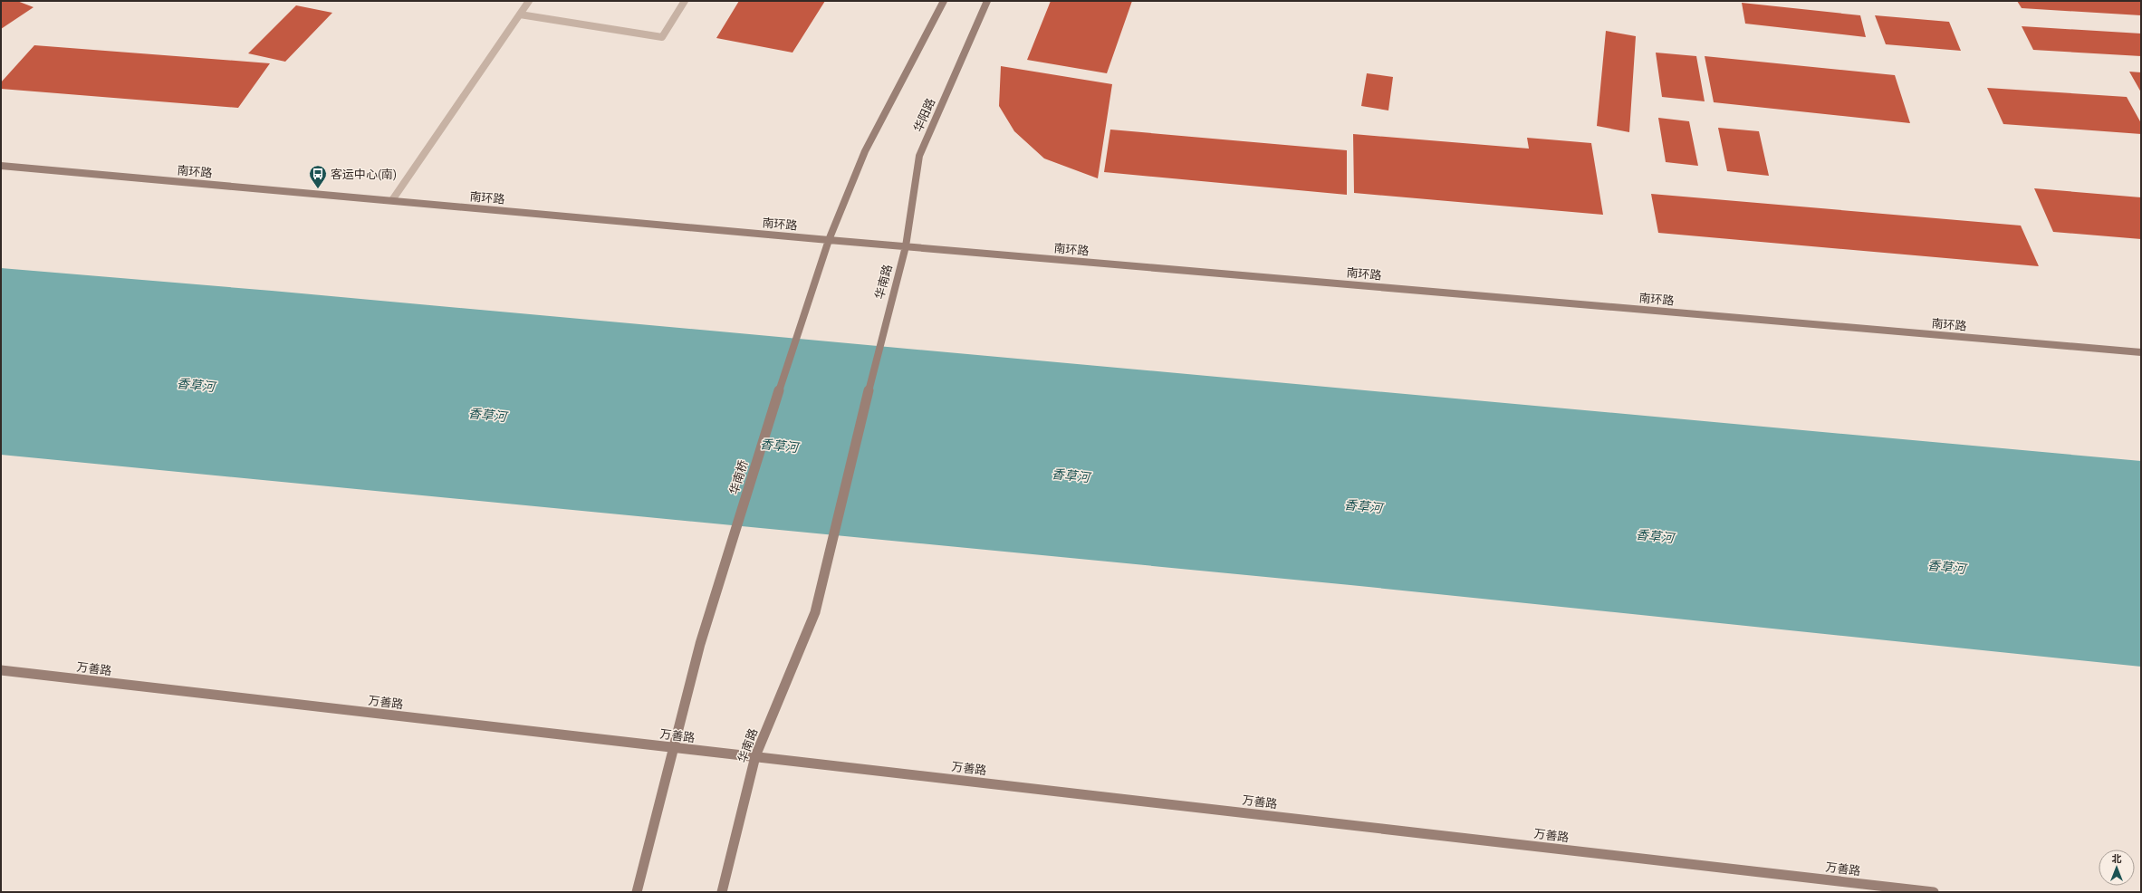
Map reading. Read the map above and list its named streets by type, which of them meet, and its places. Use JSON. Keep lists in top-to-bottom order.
{
  "streets": {
    "main road": [
      "华阳路",
      "南环路",
      "华南路",
      "华南桥",
      "万善路"
    ]
  },
  "crossings": [
    ["华阳路", "南环路"],
    ["华阳路", "华南路"],
    ["南环路", "华南路"],
    ["南环路", "华南桥"],
    ["华南路", "万善路"],
    ["华南桥", "万善路"]
  ],
  "water": ["香草河"],
  "places": {
    "bus stop": ["客运中心(南)"]
  },
  "north": "top"
}
